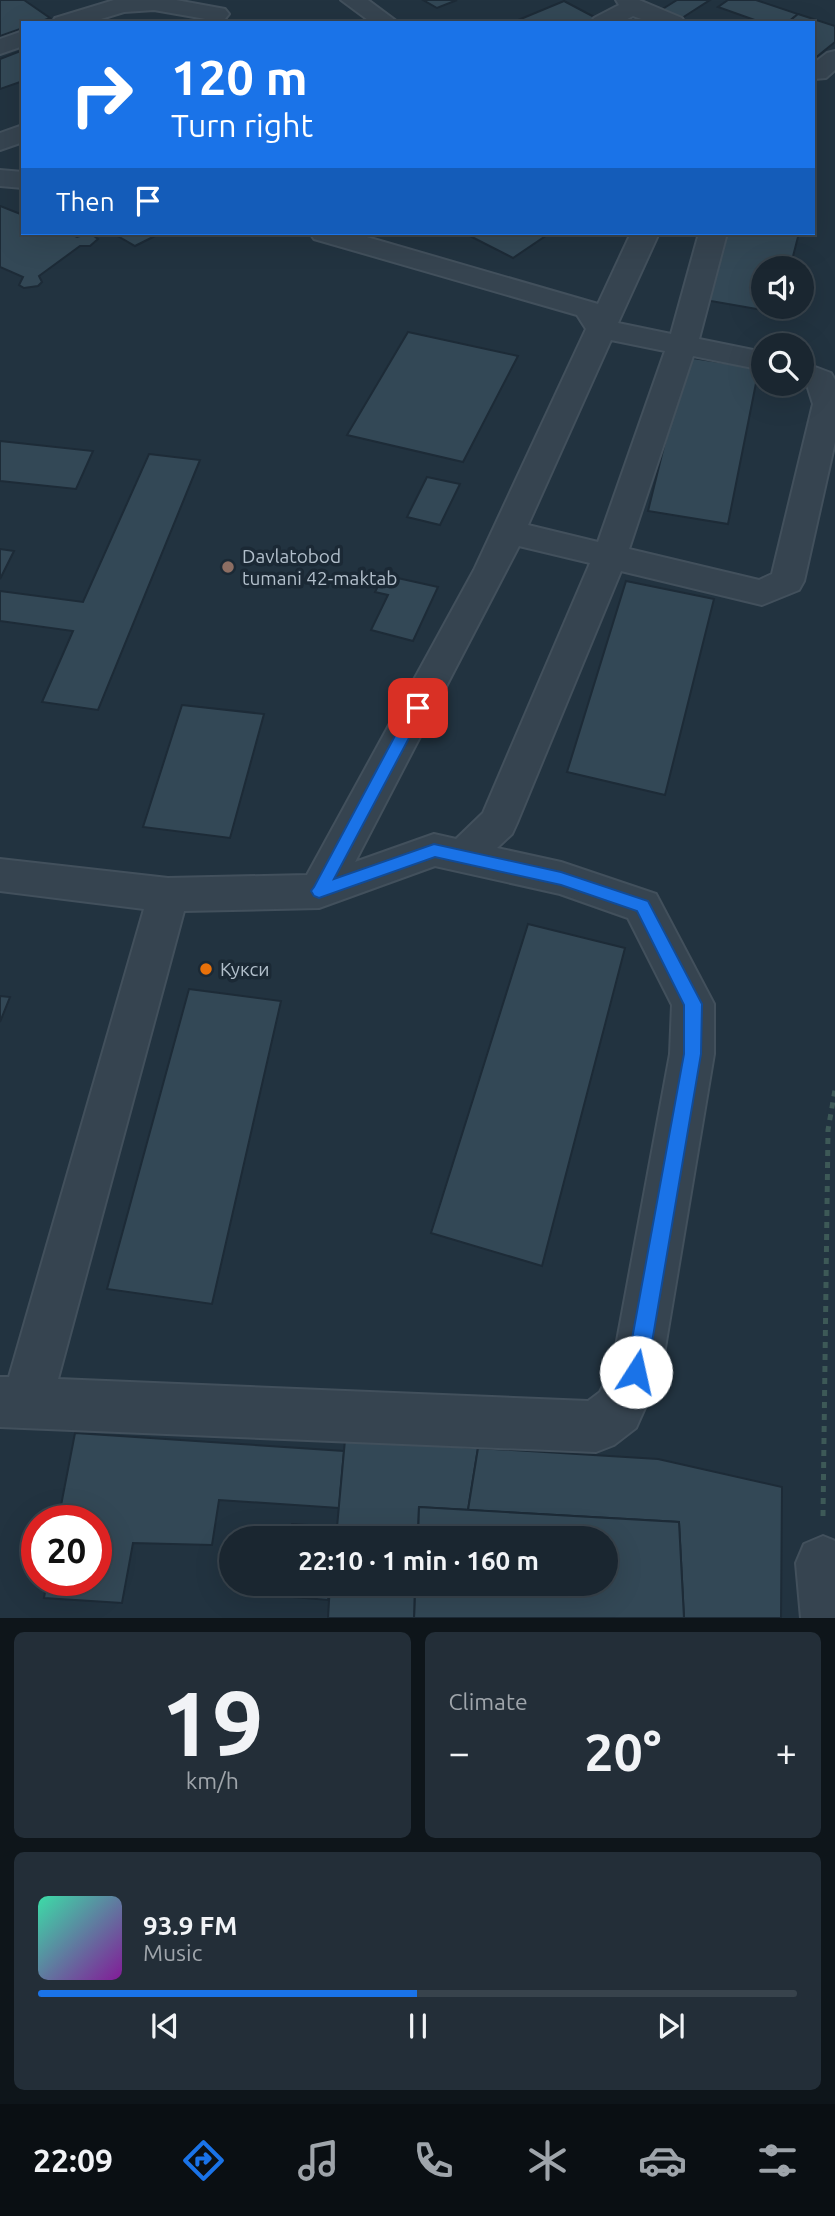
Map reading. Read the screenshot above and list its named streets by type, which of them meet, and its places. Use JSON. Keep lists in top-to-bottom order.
{
  "places": ["Davlatobod tumani 42-maktab", "Кукси"],
  "page": {
    "turn": ["120 m", "Turn right"],
    "then": "Then",
    "limit": "20",
    "trip": "22:10 · 1 min · 160 m",
    "tile": [
      ["19", "km/h"],
      "Climate"
    ],
    "heat": ["−", "20°", "+"],
    "song": ["93.9 FM", "Music"],
    "tabs": "22:09"
  }
}
